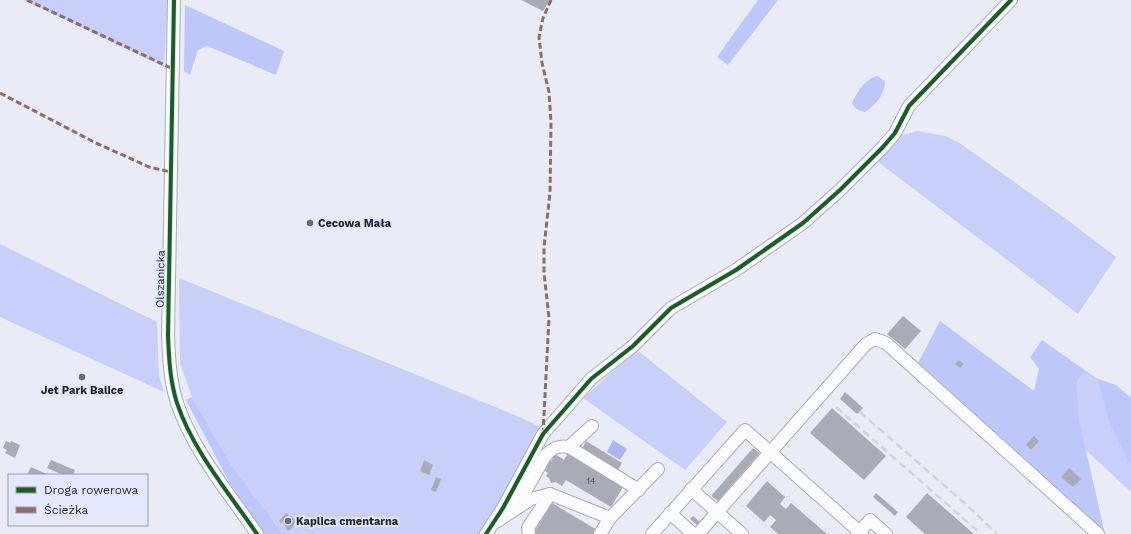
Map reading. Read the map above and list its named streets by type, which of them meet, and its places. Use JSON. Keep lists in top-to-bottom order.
{
  "streets": {
    "street": ["Olszanicka"]
  },
  "places": ["Cecowa Mała", "Jet Park Balice", "Kaplica cmentarna"],
  "house_numbers": ["14"],
  "legend": ["Droga rowerowa", "Ścieżka"]
}
